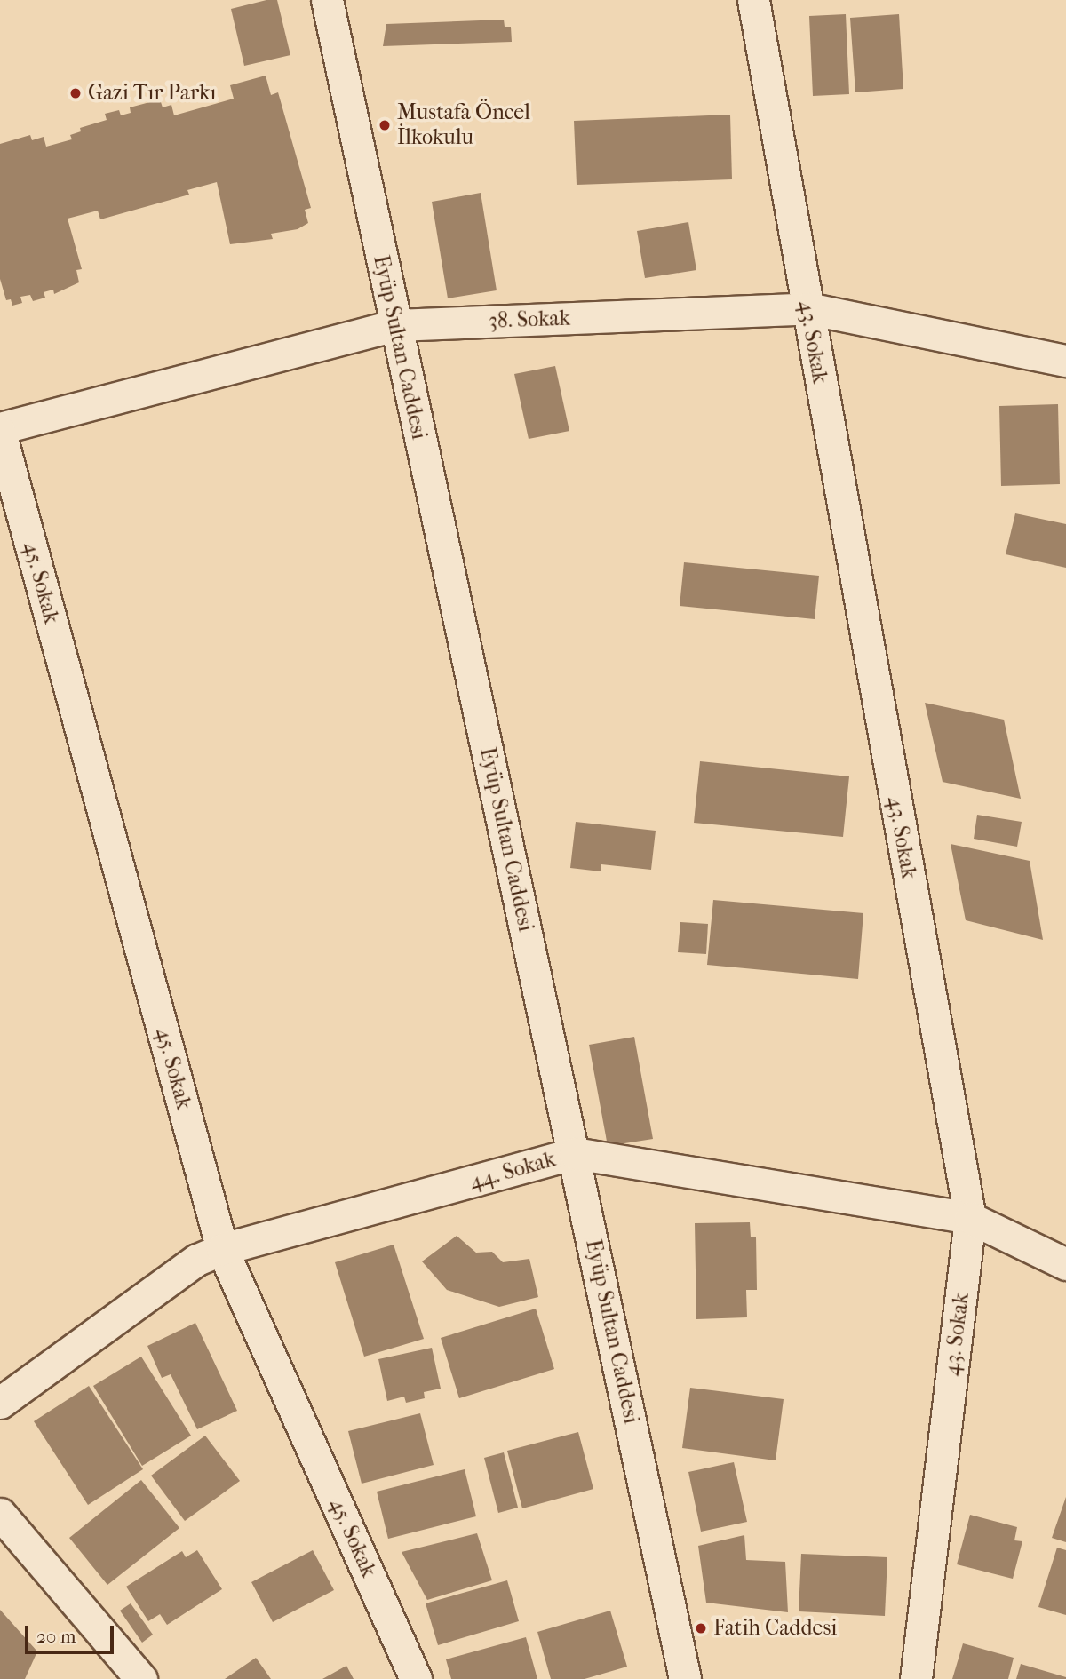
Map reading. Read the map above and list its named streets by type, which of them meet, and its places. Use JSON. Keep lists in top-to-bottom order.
{
  "streets": {
    "street": [
      "38. Sokak",
      "43. Sokak",
      "Eyüp Sultan Caddesi",
      "45. Sokak",
      "44. Sokak"
    ]
  },
  "crossings": [
    ["38. Sokak", "43. Sokak"],
    ["38. Sokak", "Eyüp Sultan Caddesi"],
    ["43. Sokak", "44. Sokak"],
    ["Eyüp Sultan Caddesi", "44. Sokak"],
    ["45. Sokak", "44. Sokak"]
  ],
  "places": ["Gazi Tır Parkı", "Mustafa Öncel İlkokulu", "Fatih Caddesi"],
  "scale_bar": "20 m"
}
